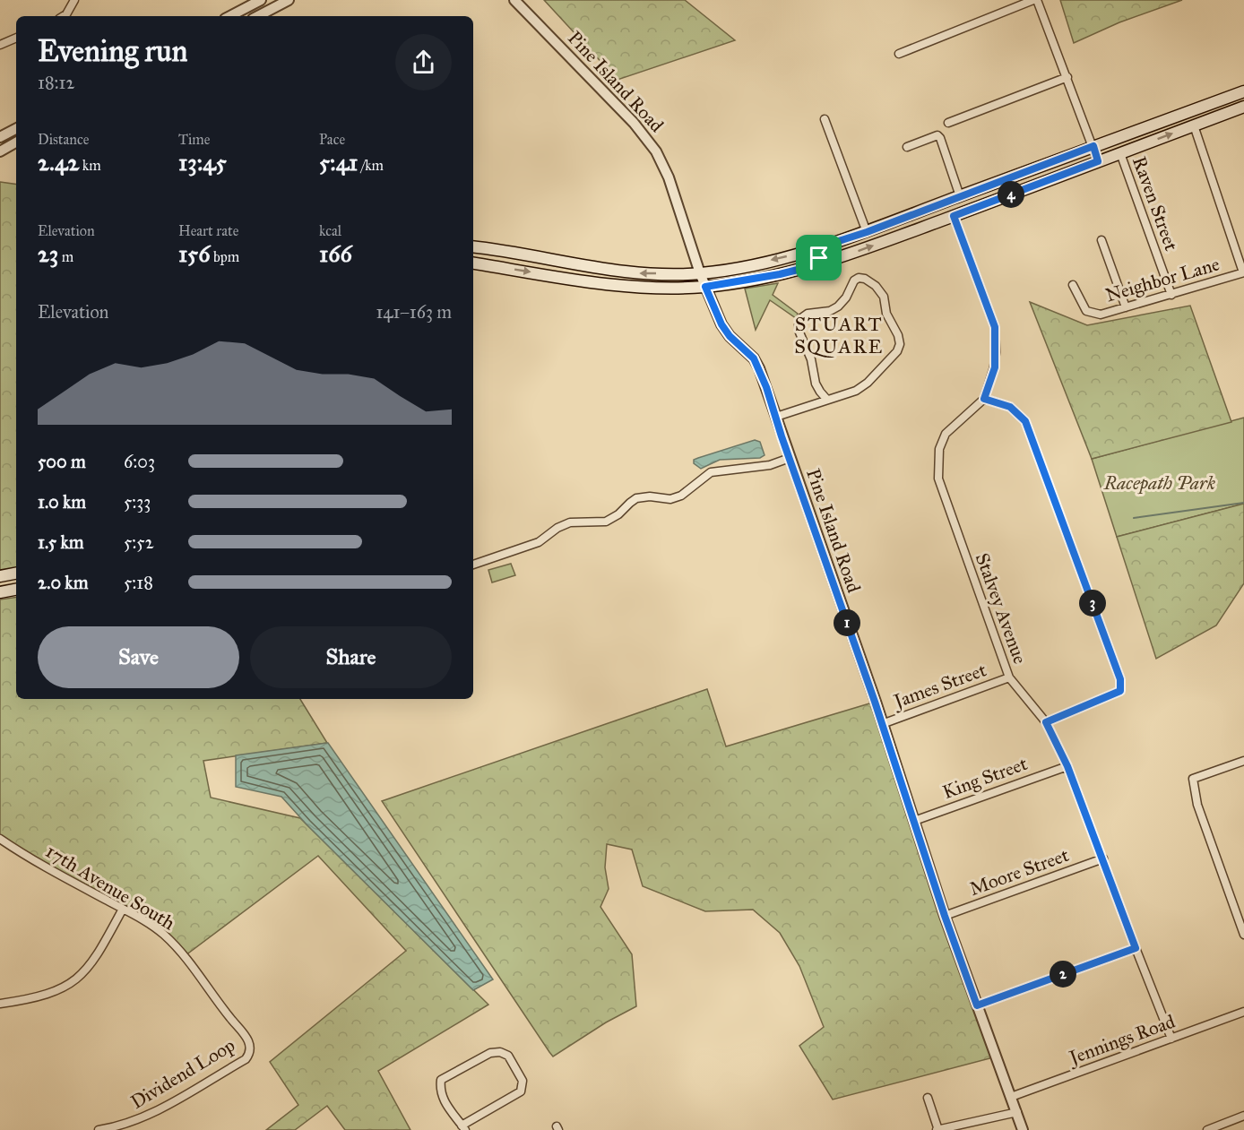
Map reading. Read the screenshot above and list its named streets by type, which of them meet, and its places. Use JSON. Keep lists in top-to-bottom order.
{
  "streets": {
    "street": [
      "Pine Island Road",
      "Raven Street",
      "Neighbor Lane",
      "Stalvey Avenue",
      "James Street",
      "King Street",
      "Moore Street",
      "17th Avenue South",
      "Jennings Road",
      "Dividend Loop"
    ]
  },
  "crossings": [
    ["Pine Island Road", "James Street"],
    ["Pine Island Road", "King Street"],
    ["Pine Island Road", "Moore Street"],
    ["Pine Island Road", "Jennings Road"],
    ["Raven Street", "Neighbor Lane"],
    ["Stalvey Avenue", "James Street"],
    ["Stalvey Avenue", "King Street"],
    ["Stalvey Avenue", "Moore Street"],
    ["Stalvey Avenue", "Jennings Road"],
    ["17th Avenue South", "Dividend Loop"]
  ],
  "districts": ["STUART SQUARE"],
  "parks": ["Racepath Park"],
  "page": {
    "heading": ["Evening run", "18:12"],
    "stats": [
      ["Distance", "2.42 km"],
      ["Time", "13:45"],
      ["Pace", "5:41 /km"],
      ["Elevation", "23 m"],
      ["Heart rate", "156 bpm"],
      ["kcal", "166"]
    ],
    "pins": [
      "4",
      "3",
      "1",
      "2"
    ],
    "chart": ["Elevation", "141–163 m"],
    "list": [
      {
        "name": "500 m",
        "note": "6:03"
      },
      {
        "name": "1.0 km",
        "note": "5:33"
      },
      {
        "name": "1.5 km",
        "note": "5:52"
      },
      {
        "name": "2.0 km",
        "note": "5:18"
      }
    ],
    "buttons": ["Save", "Share"]
  }
}
